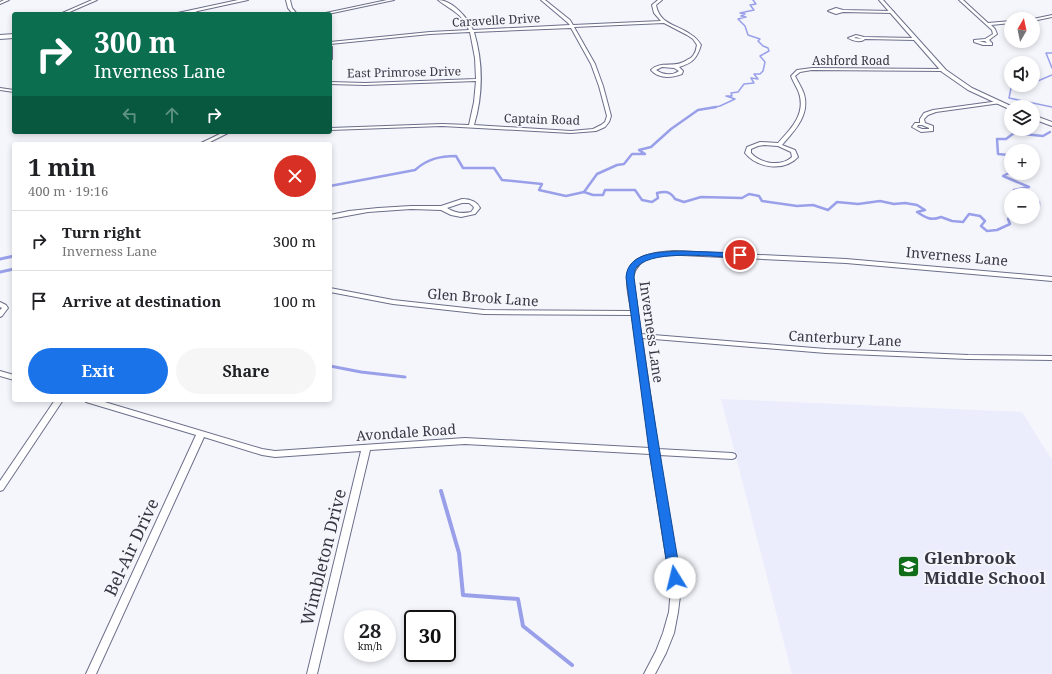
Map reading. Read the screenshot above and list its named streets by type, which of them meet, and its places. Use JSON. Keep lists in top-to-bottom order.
{
  "streets": {
    "street": [
      "Caravelle Drive",
      "Ashford Road",
      "East Primrose Drive",
      "Captain Road",
      "Inverness Lane",
      "Glen Brook Lane",
      "Canterbury Lane",
      "Avondale Road",
      "Bel-Air Drive",
      "Wimbleton Drive"
    ]
  },
  "crossings": [
    ["Caravelle Drive", "Captain Road"],
    ["Inverness Lane", "Glen Brook Lane"],
    ["Inverness Lane", "Canterbury Lane"],
    ["Inverness Lane", "Avondale Road"],
    ["Avondale Road", "Bel-Air Drive"],
    ["Avondale Road", "Wimbleton Drive"]
  ],
  "places": {
    "school or university": ["Glenbrook Middle School"]
  },
  "north": "top",
  "page": {
    "map_buttons": ["+", "−"],
    "turn": ["300 m", "Inverness Lane"],
    "heading": ["1 min", "400 m · 19:16"],
    "list": [
      {
        "name": "Turn right",
        "note": "Inverness Lane",
        "value": "300 m"
      },
      {
        "name": "Arrive at destination",
        "value": "100 m"
      }
    ],
    "buttons": ["Exit", "Share"],
    "speed": "28 km/h",
    "limit": "30"
  }
}
